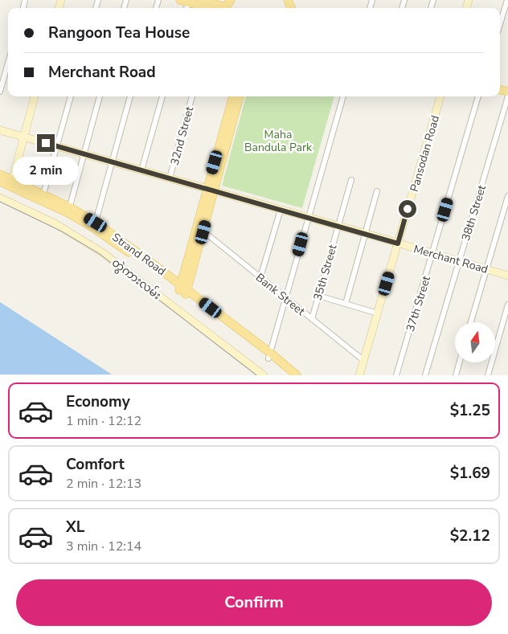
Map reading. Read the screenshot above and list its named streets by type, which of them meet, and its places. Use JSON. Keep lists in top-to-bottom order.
{
  "streets": {
    "main road": [
      "Pansodan Road",
      "Strand Road",
      "Merchant Road",
      "တွဲကားလမ်း"
    ],
    "street": [
      "32nd Street",
      "38th Street",
      "35th Street",
      "Bank Street",
      "37th Street"
    ]
  },
  "crossings": [
    ["32nd Street", "Merchant Road"],
    ["Pansodan Road", "Merchant Road"],
    ["Pansodan Road", "Bank Street"],
    ["38th Street", "Merchant Road"],
    ["Merchant Road", "35th Street"],
    ["Merchant Road", "37th Street"],
    ["35th Street", "Bank Street"]
  ],
  "parks": ["Maha Bandula Park"],
  "north": "top",
  "page": {
    "banner": ["Rangoon Tea House", "Merchant Road"],
    "bubble": "2 min",
    "list": [
      {
        "name": "Economy",
        "note": "1 min · 12:12",
        "value": "$1.25"
      },
      {
        "name": "Comfort",
        "note": "2 min · 12:13",
        "value": "$1.69"
      },
      {
        "name": "XL",
        "note": "3 min · 12:14",
        "value": "$2.12"
      }
    ],
    "buttons": "Confirm"
  }
}
